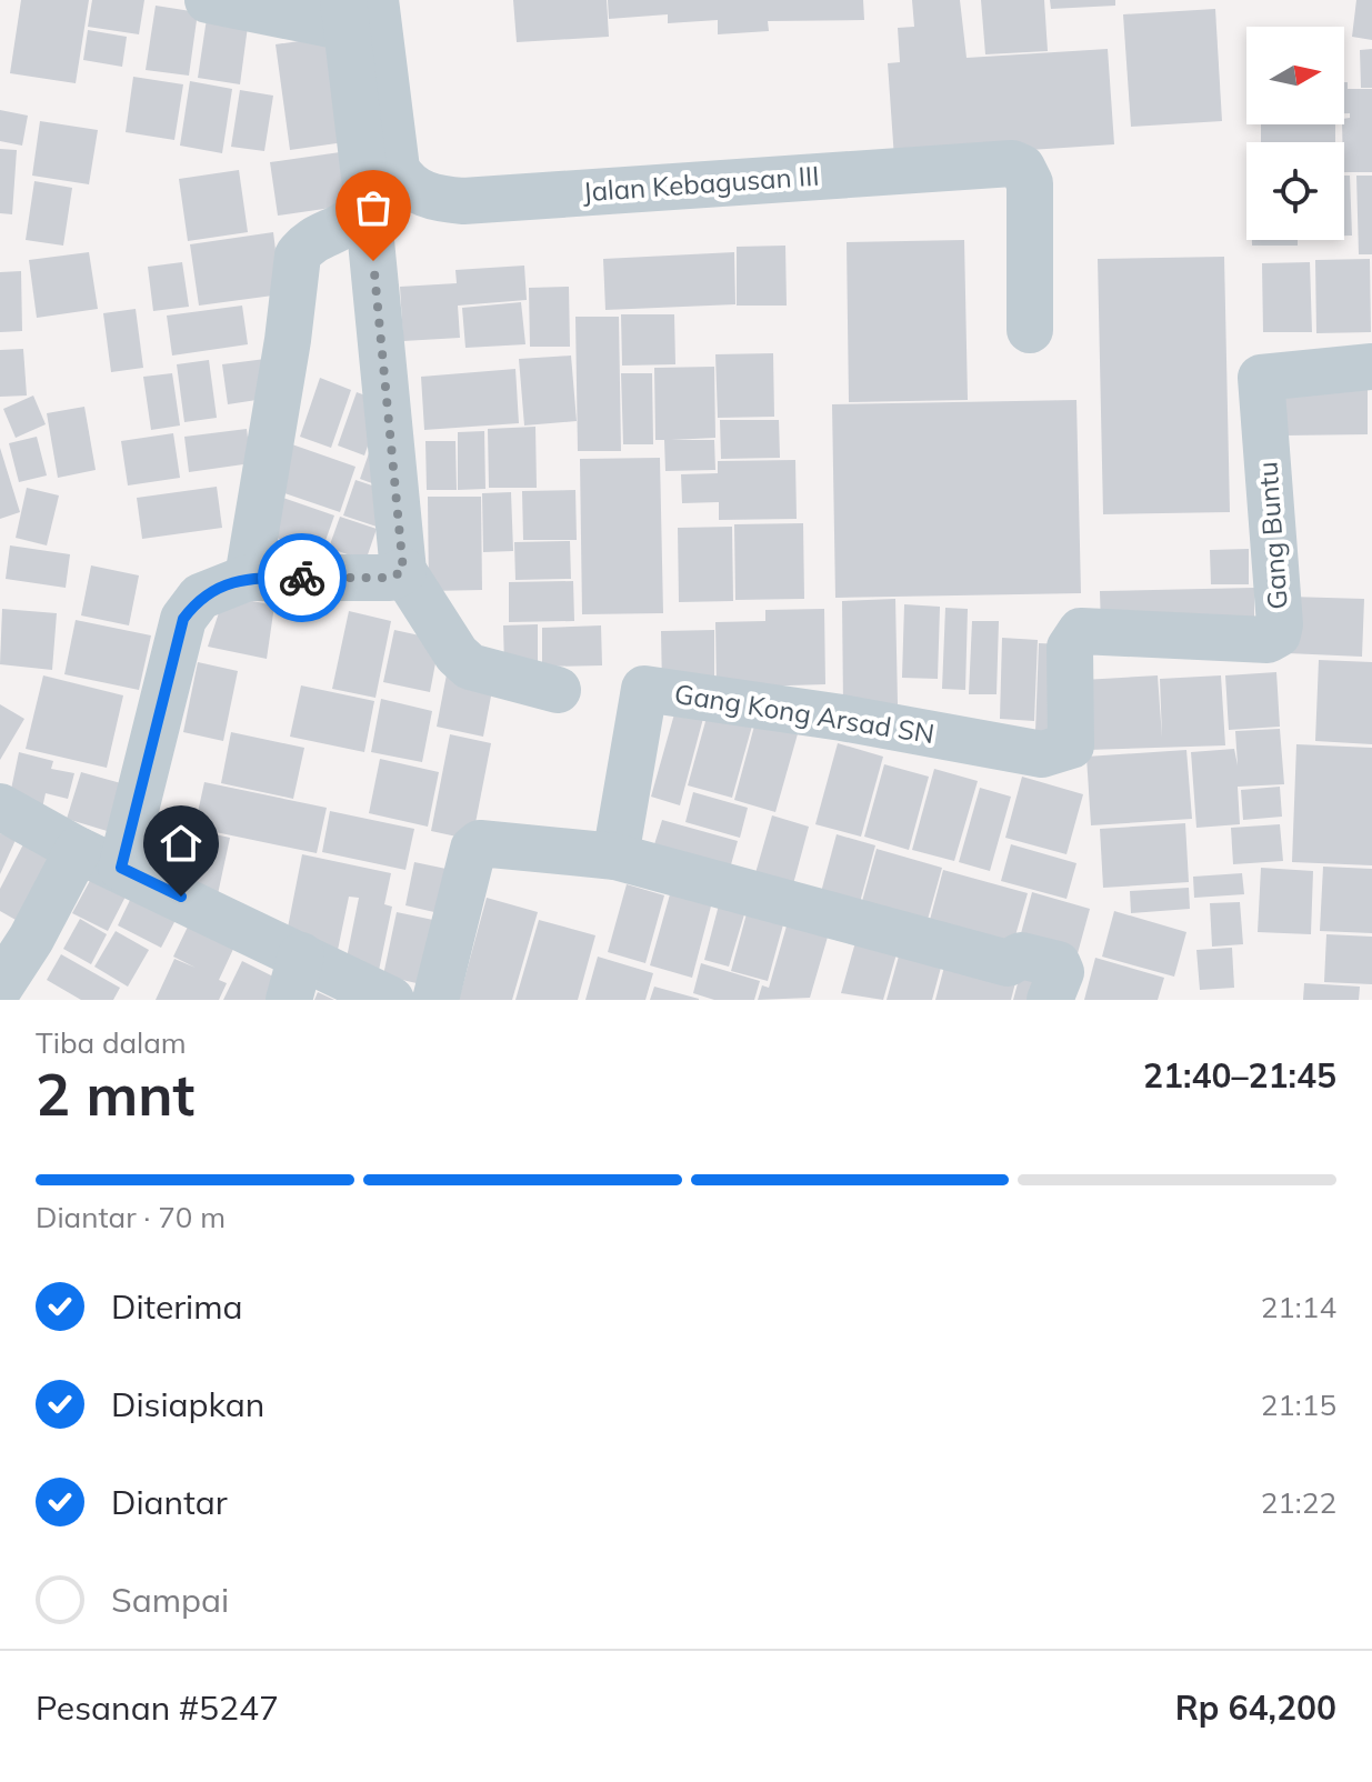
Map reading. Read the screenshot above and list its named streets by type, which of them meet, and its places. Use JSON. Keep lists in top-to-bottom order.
{
  "streets": {
    "street": ["Jalan Kebagusan III", "Gang Buntu", "Gang Kong Arsad SN"]
  },
  "crossings": [
    ["Gang Buntu", "Gang Kong Arsad SN"]
  ],
  "north": "right",
  "page": {
    "heading": ["2 mnt", "Tiba dalam", "21:40–21:45"],
    "panel": ["Pesanan #5247", "Rp 64,200"],
    "bar": "Diantar · 70 m",
    "list": [
      ["Diterima", "21:14"],
      ["Disiapkan", "21:15"],
      ["Diantar", "21:22"],
      "Sampai"
    ]
  }
}
